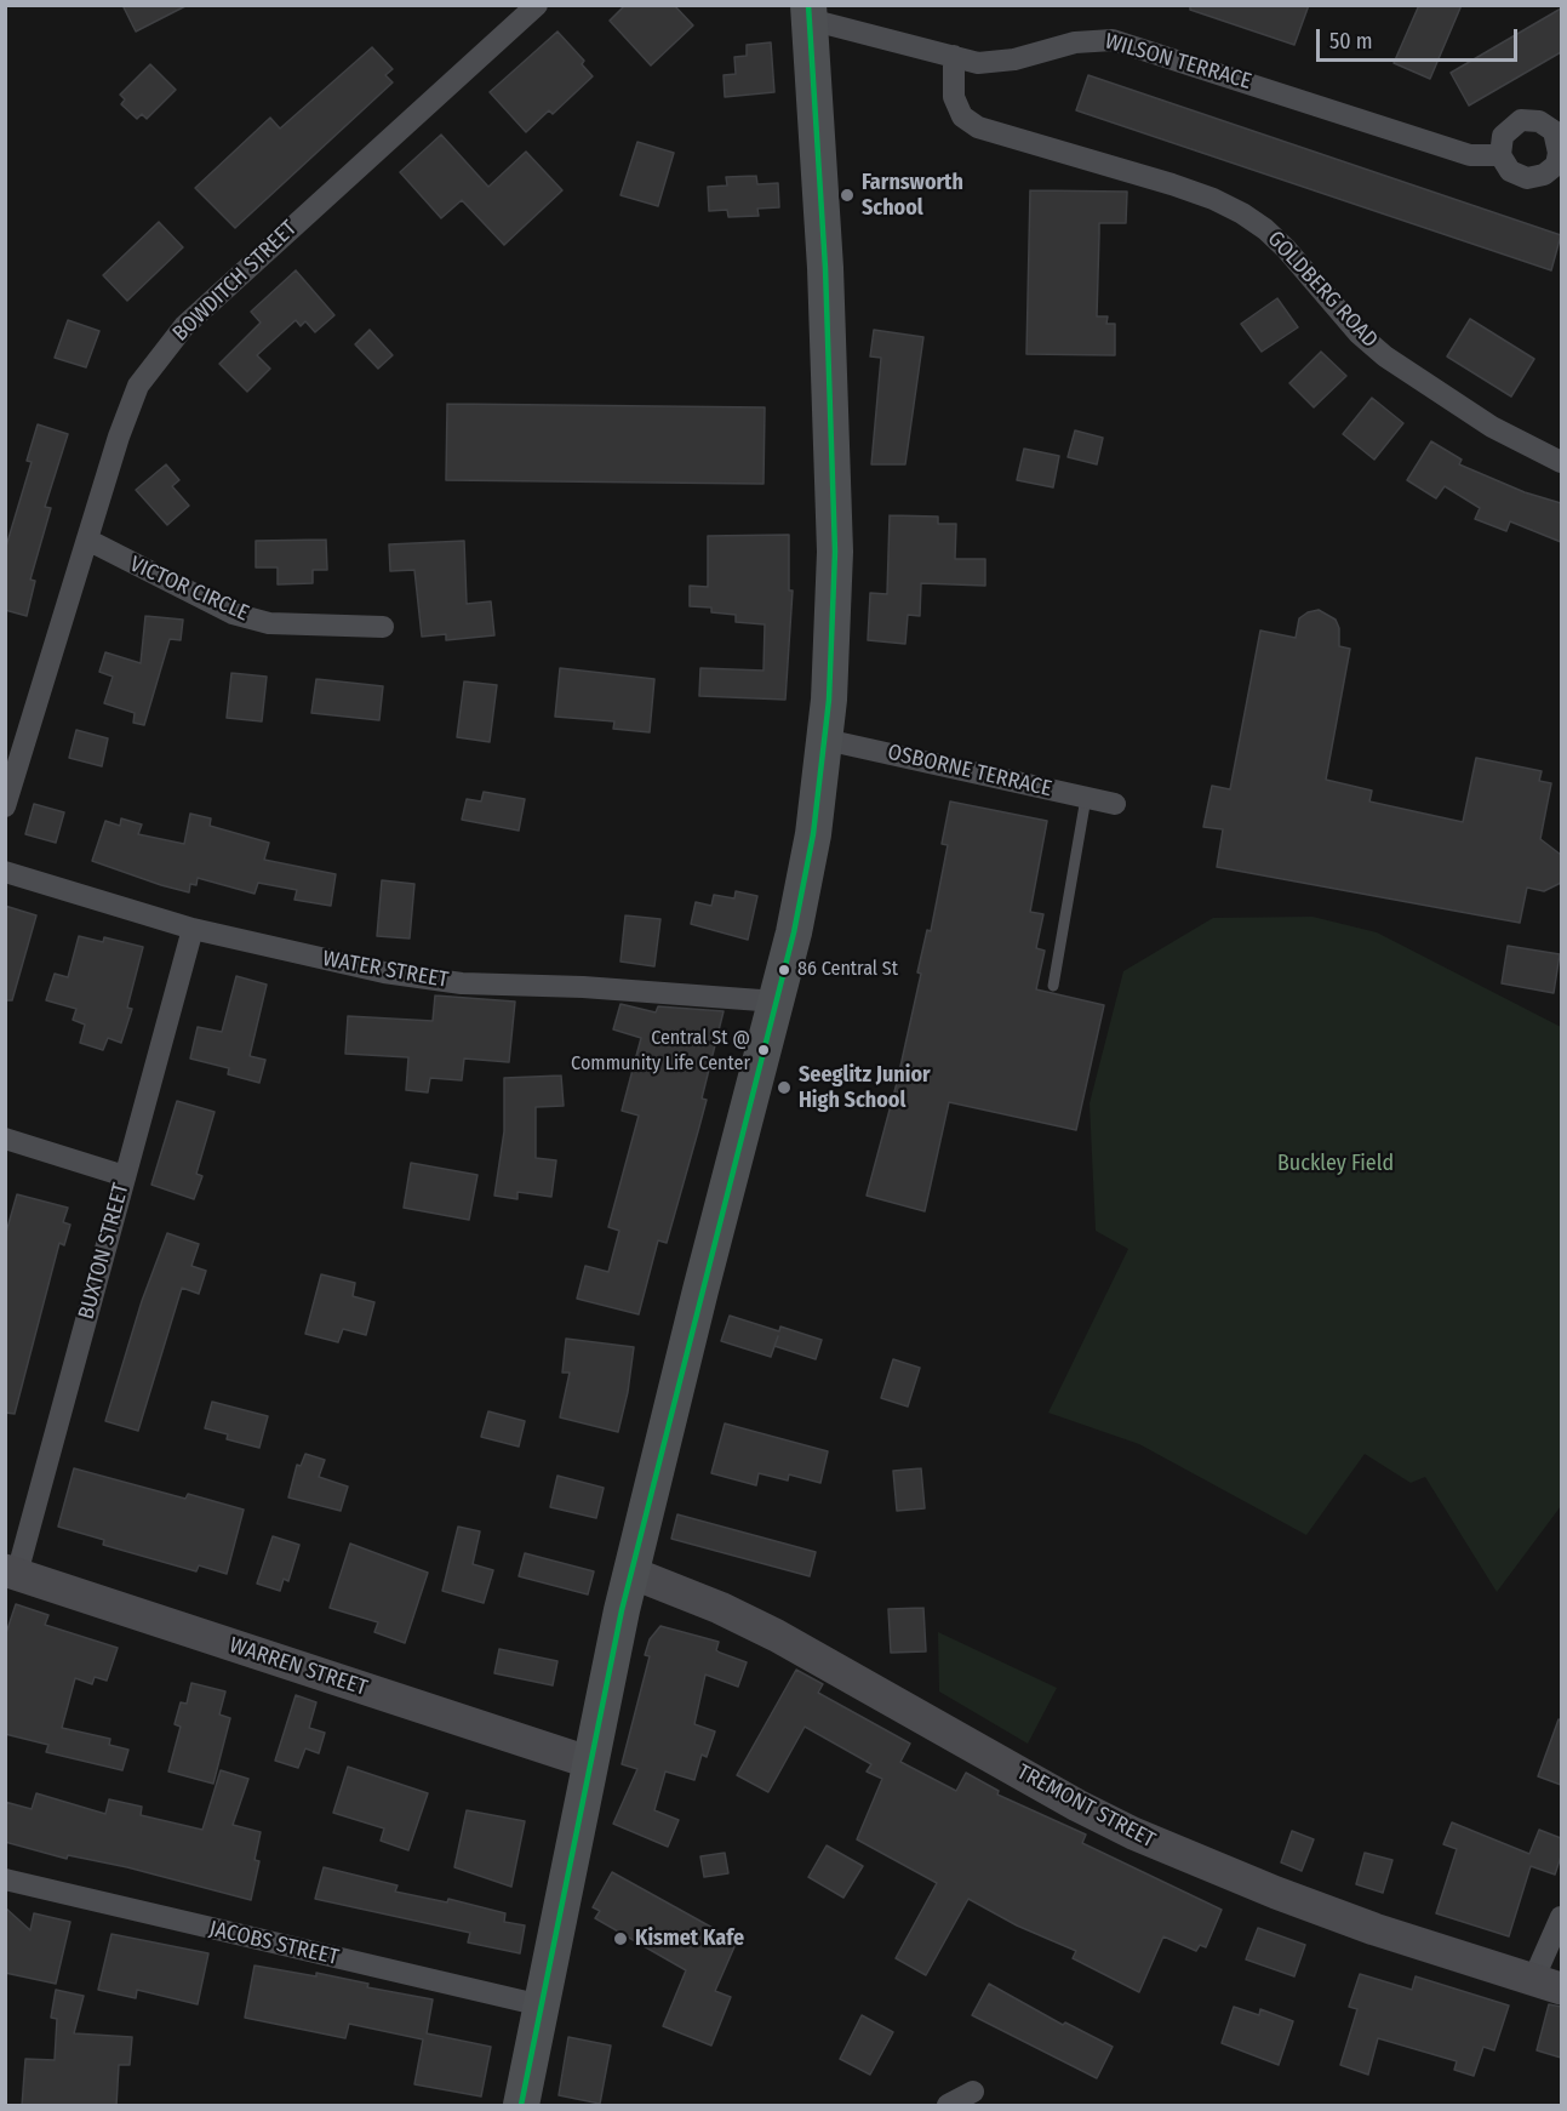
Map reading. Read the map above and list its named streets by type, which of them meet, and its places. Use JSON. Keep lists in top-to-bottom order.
{
  "streets": {
    "street": [
      "WILSON TERRACE",
      "BOWDITCH STREET",
      "GOLDBERG ROAD",
      "VICTOR CIRCLE",
      "OSBORNE TERRACE",
      "WATER STREET",
      "BUXTON STREET",
      "WARREN STREET",
      "TREMONT STREET",
      "JACOBS STREET"
    ]
  },
  "crossings": [
    ["WILSON TERRACE", "GOLDBERG ROAD"],
    ["BOWDITCH STREET", "VICTOR CIRCLE"],
    ["WATER STREET", "BUXTON STREET"],
    ["BUXTON STREET", "WARREN STREET"]
  ],
  "parks": ["Buckley Field"],
  "places": [
    "Farnsworth School",
    "86 Central St",
    "Central St @ Community Life Center",
    "Seeglitz Junior High School",
    "Kismet Kafe"
  ],
  "scale_bar": "50 m"
}
